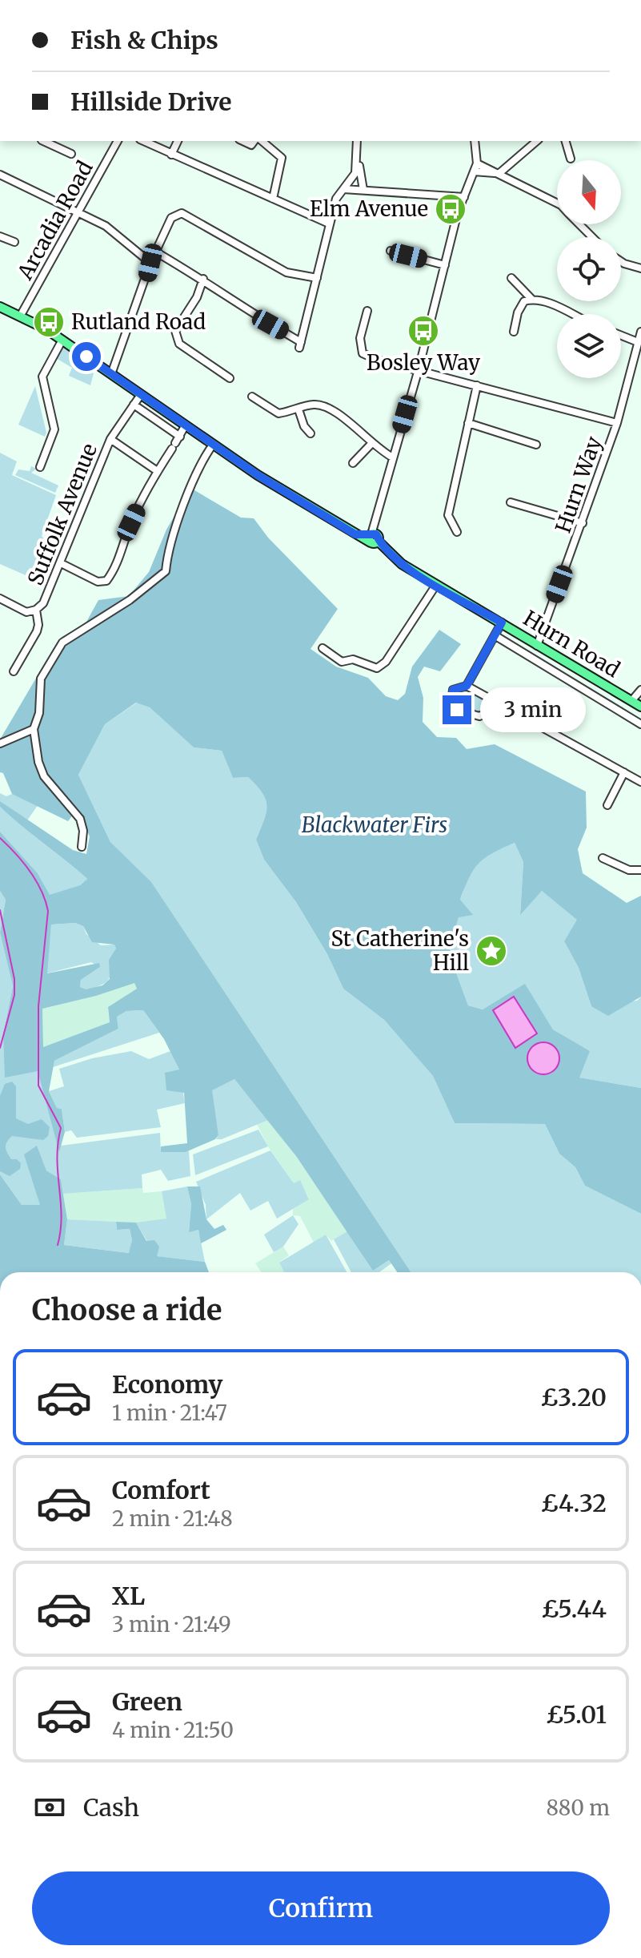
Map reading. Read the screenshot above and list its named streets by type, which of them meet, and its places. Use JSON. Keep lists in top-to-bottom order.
{
  "streets": {
    "main road": ["Hurn Road"],
    "street": ["Arcadia Road", "Hurn Way", "Suffolk Avenue"]
  },
  "crossings": [
    ["Arcadia Road", "Hurn Road"],
    ["Hurn Way", "Hurn Road"],
    ["Suffolk Avenue", "Hurn Road"]
  ],
  "parks": ["Blackwater Firs"],
  "places": {
    "bus stop": ["Elm Avenue", "Rutland Road", "Bosley Way"],
    "place": ["St Catherine's Hill"]
  },
  "north": "bottom",
  "page": {
    "banner": ["Fish & Chips", "Hillside Drive"],
    "bubble": "3 min",
    "heading": "Choose a ride",
    "list": [
      {
        "name": "Economy",
        "note": "1 min · 21:47",
        "value": "£3.20"
      },
      {
        "name": "Comfort",
        "note": "2 min · 21:48",
        "value": "£4.32"
      },
      {
        "name": "XL",
        "note": "3 min · 21:49",
        "value": "£5.44"
      },
      {
        "name": "Green",
        "note": "4 min · 21:50",
        "value": "£5.01"
      }
    ],
    "pay": ["Cash", "880 m"],
    "buttons": "Confirm"
  }
}
